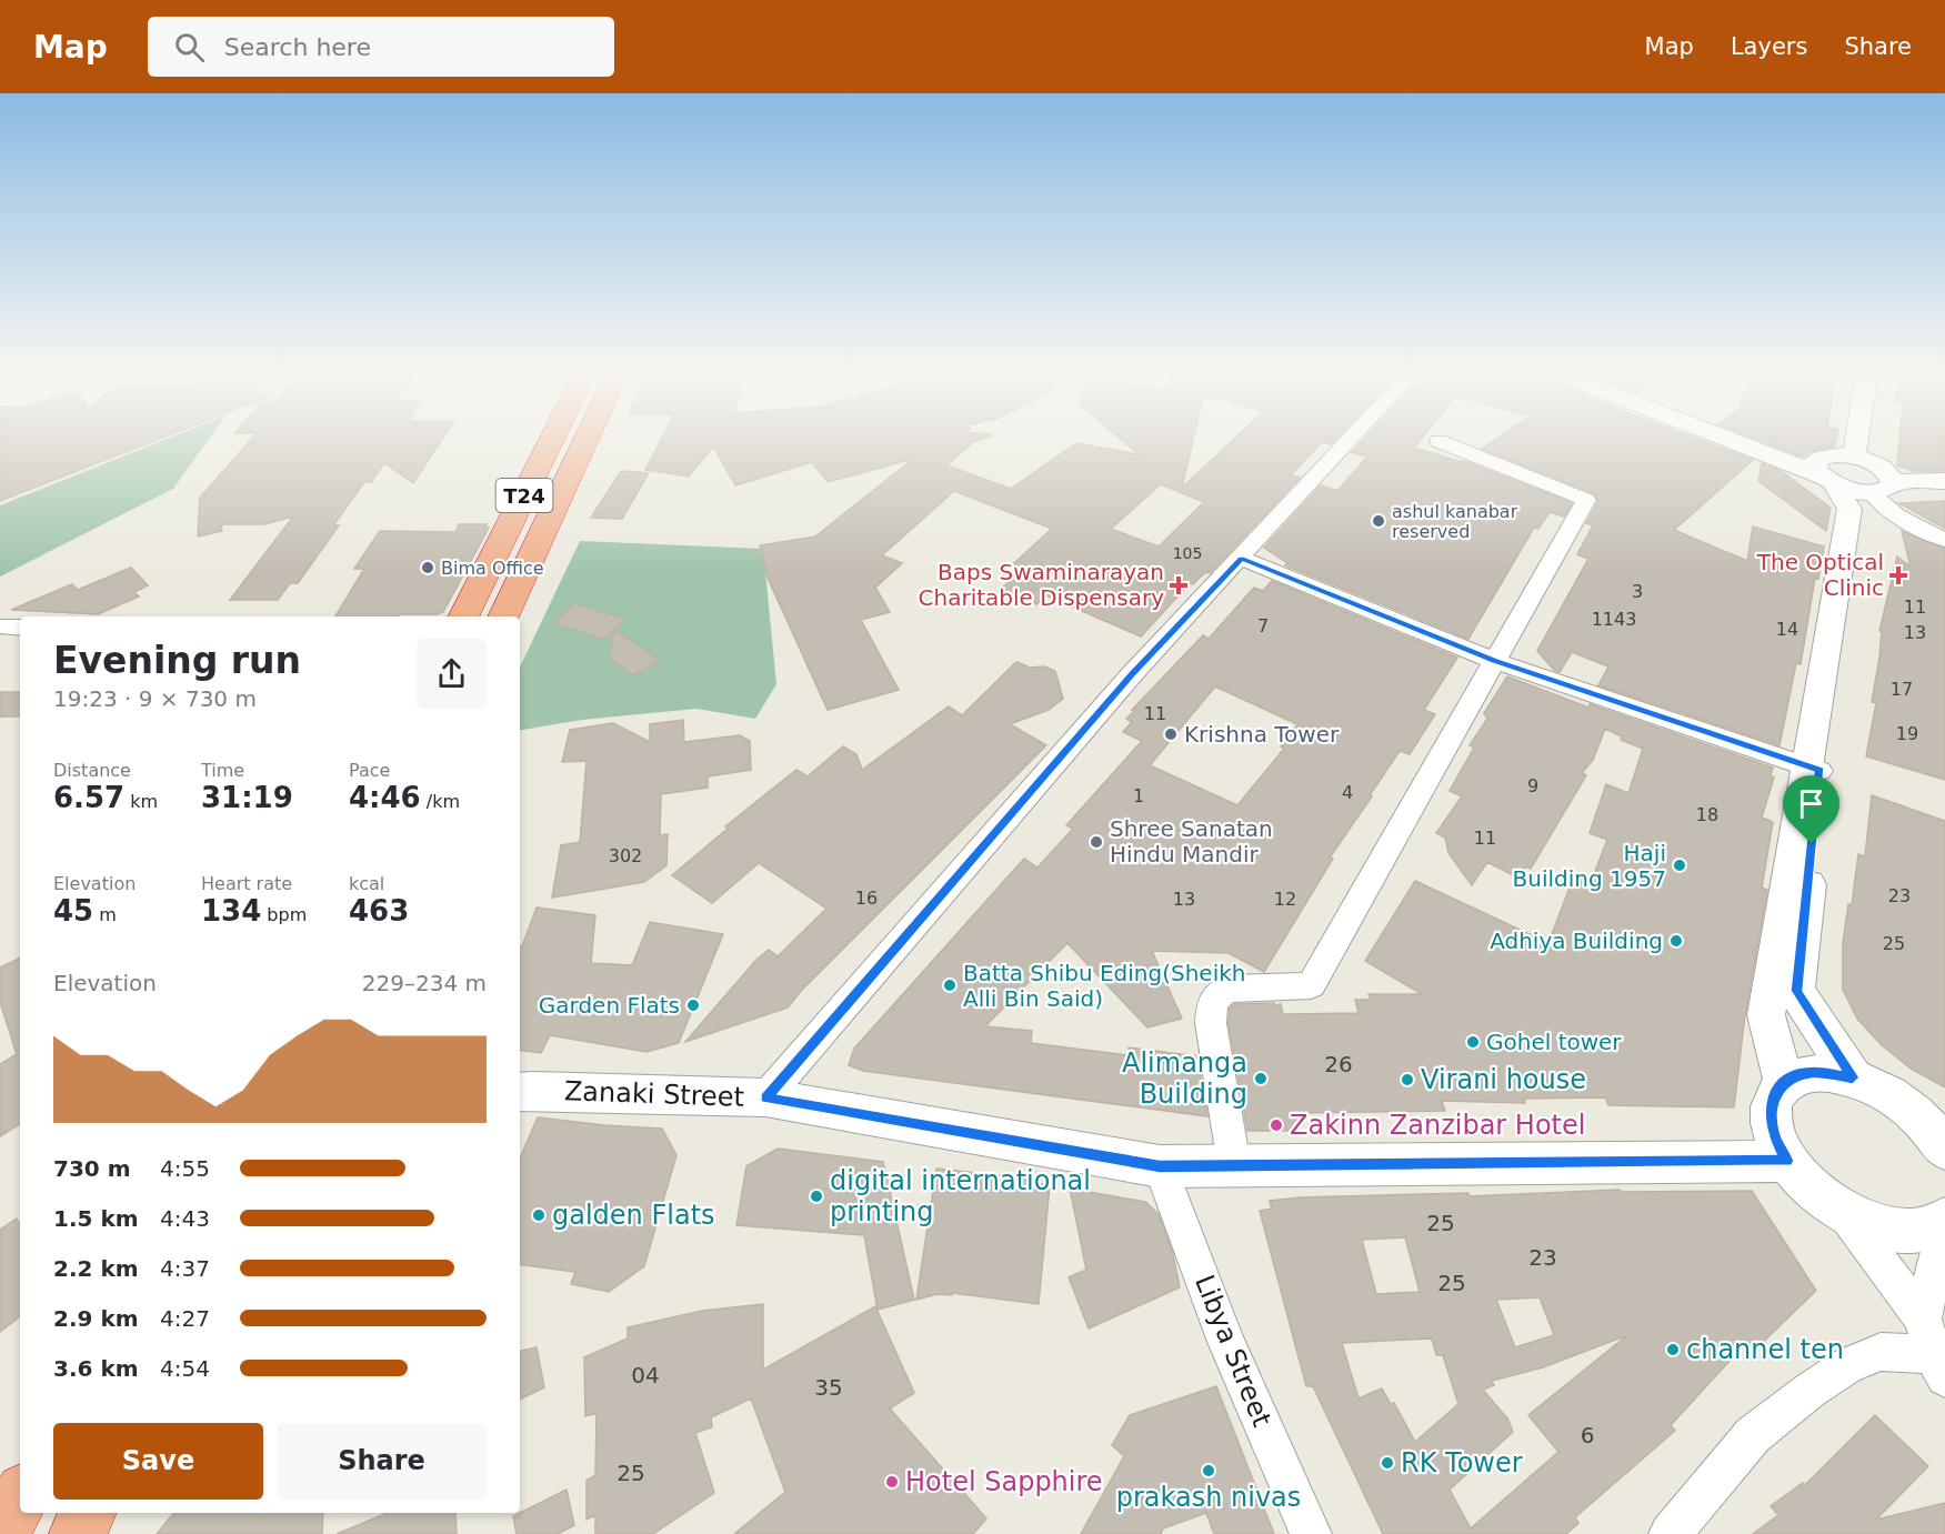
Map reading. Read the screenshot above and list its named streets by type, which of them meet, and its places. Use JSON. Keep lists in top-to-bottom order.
{
  "streets": {
    "highway": ["T24"],
    "street": ["Zanaki Street", "Libya Street"]
  },
  "crossings": [
    ["Zanaki Street", "Libya Street"]
  ],
  "places": {
    "other": [
      "ashul kanabar reserved",
      "Bima Office",
      "Krishna Tower",
      "Shree Sanatan Hindu Mandir",
      "Haji Building 1957",
      "Adhiya Building",
      "Batta Shibu Eding(Sheikh Alli Bin Said)",
      "Garden Flats",
      "Gohel tower",
      "Alimanga Building",
      "Virani house",
      "Zakinn Zanzibar Hotel",
      "digital international printing",
      "galden Flats",
      "channel ten",
      "RK Tower",
      "prakash nivas",
      "Hotel Sapphire"
    ],
    "health": ["The Optical Clinic", "Baps Swaminarayan Charitable Dispensary"]
  },
  "house_numbers": [
    "105",
    "3",
    "11",
    "1143",
    "7",
    "14",
    "13",
    "17",
    "11",
    "19",
    "9",
    "4",
    "1",
    "18",
    "11",
    "302",
    "23",
    "16",
    "13",
    "12",
    "25",
    "26",
    "25",
    "23",
    "25",
    "04",
    "35",
    "6",
    "25"
  ],
  "page": {
    "header": "Map",
    "search": "Search here",
    "nav": ["Map", "Layers", "Share"],
    "heading": ["Evening run", "19:23 · 9 × 730 m"],
    "stats": [
      ["Distance", "6.57 km"],
      ["Time", "31:19"],
      ["Pace", "4:46 /km"],
      ["Elevation", "45 m"],
      ["Heart rate", "134 bpm"],
      ["kcal", "463"]
    ],
    "chart": ["Elevation", "229–234 m"],
    "list": [
      {
        "name": "730 m",
        "note": "4:55"
      },
      {
        "name": "1.5 km",
        "note": "4:43"
      },
      {
        "name": "2.2 km",
        "note": "4:37"
      },
      {
        "name": "2.9 km",
        "note": "4:27"
      },
      {
        "name": "3.6 km",
        "note": "4:54"
      }
    ],
    "buttons": ["Save", "Share"]
  }
}
